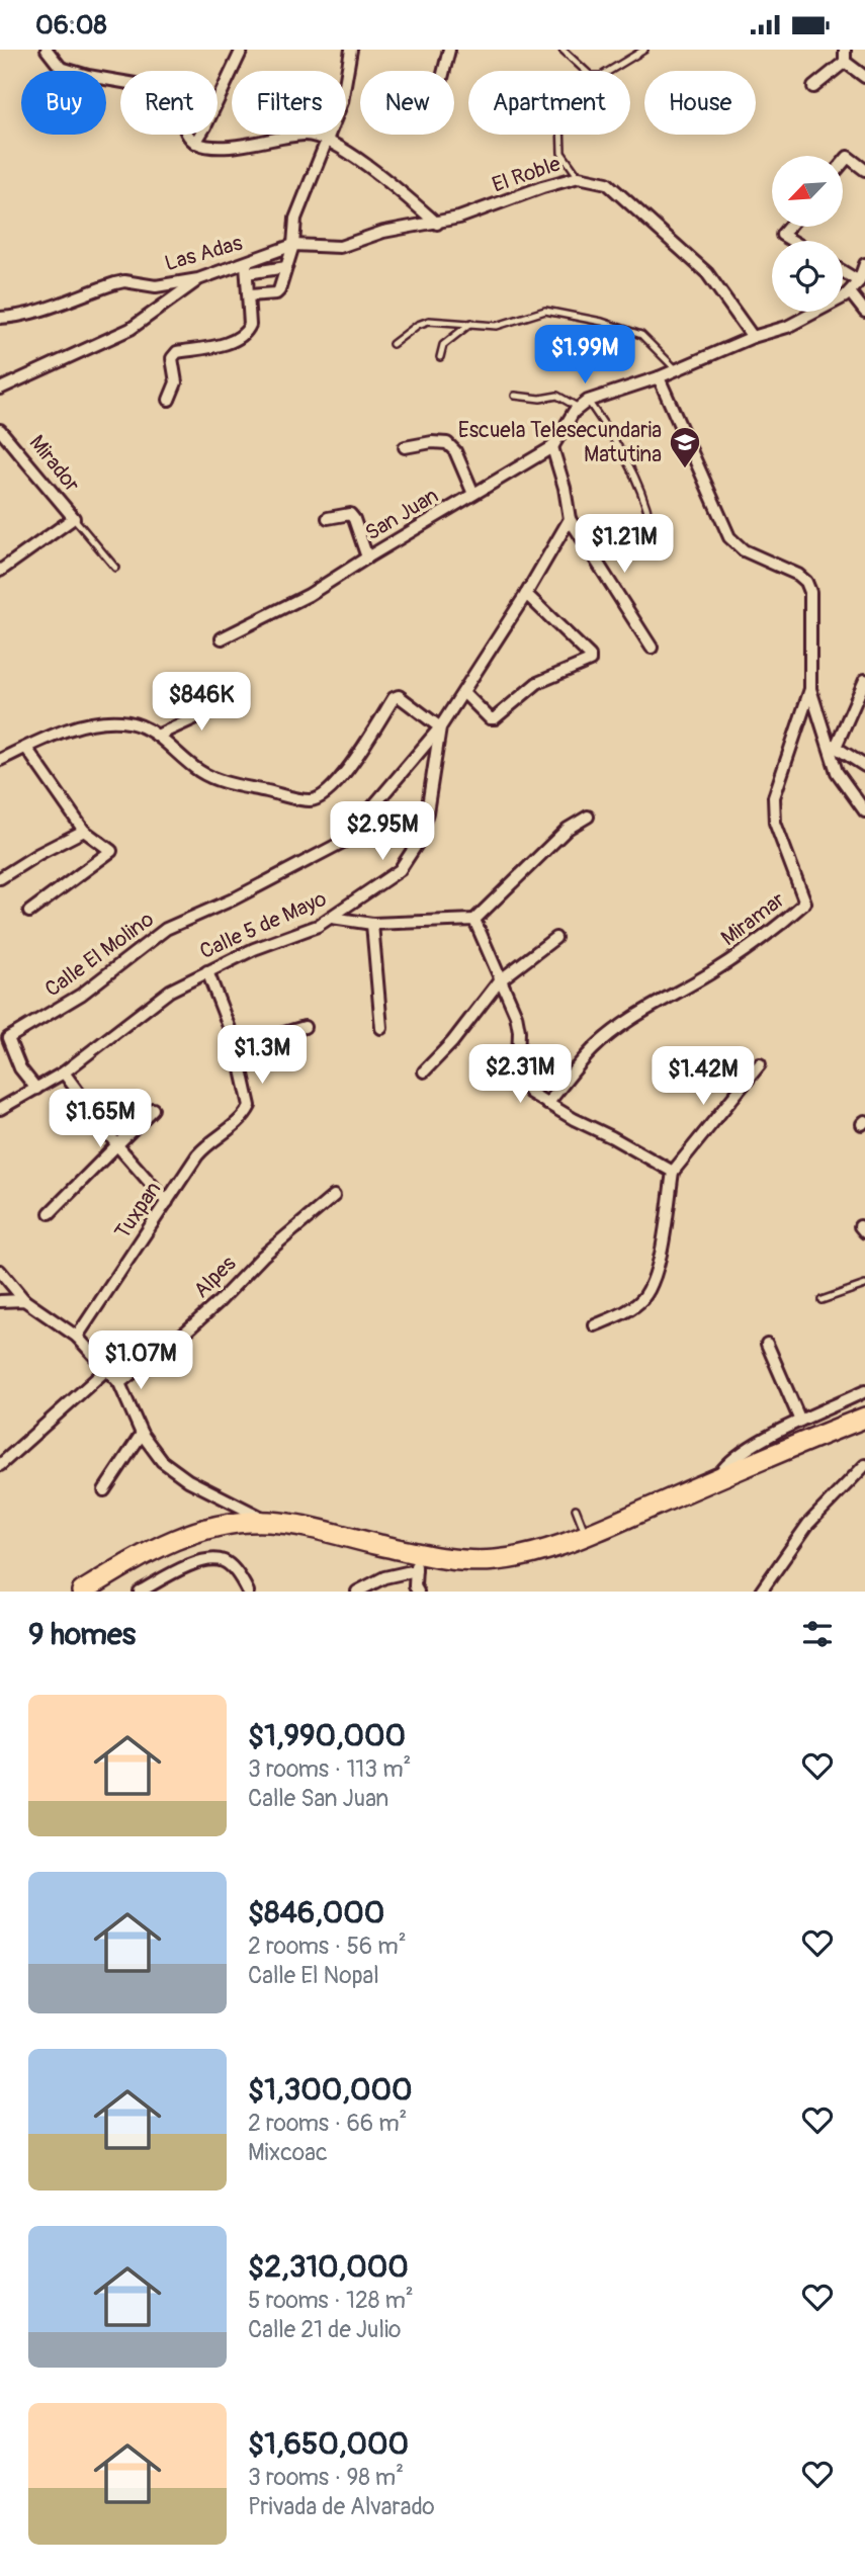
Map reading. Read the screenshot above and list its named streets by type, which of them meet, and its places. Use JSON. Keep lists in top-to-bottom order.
{
  "streets": {
    "street": [
      "El Roble",
      "Las Adas",
      "Mirador",
      "San Juan",
      "Miramar",
      "Calle 5 de Mayo",
      "Calle El Molino",
      "Tuxpan",
      "Alpes"
    ]
  },
  "crossings": [
    ["El Roble", "Las Adas"],
    ["Calle 5 de Mayo", "Calle El Molino"]
  ],
  "places": {
    "school or university": ["Escuela Telesecundaria Matutina"]
  },
  "north": "bottom left",
  "page": {
    "status": "06:08",
    "chip": [
      "Buy",
      "Rent",
      "Filters",
      "New",
      "Apartment",
      "House"
    ],
    "price": [
      "$1.99M",
      "$1.21M",
      "$846K",
      "$2.95M",
      "$1.3M",
      "$2.31M",
      "$1.42M",
      "$1.65M",
      "$1.07M"
    ],
    "heading": "9 homes",
    "list": [
      {
        "name": "$1,990,000",
        "note": "3 rooms · 113 m² · Calle San Juan"
      },
      {
        "name": "$846,000",
        "note": "2 rooms · 56 m² · Calle El Nopal"
      },
      {
        "name": "$1,300,000",
        "note": "2 rooms · 66 m² · Mixcoac"
      },
      {
        "name": "$2,310,000",
        "note": "5 rooms · 128 m² · Calle 21 de Julio"
      },
      {
        "name": "$1,650,000",
        "note": "3 rooms · 98 m² · Privada de Alvarado"
      }
    ]
  }
}
